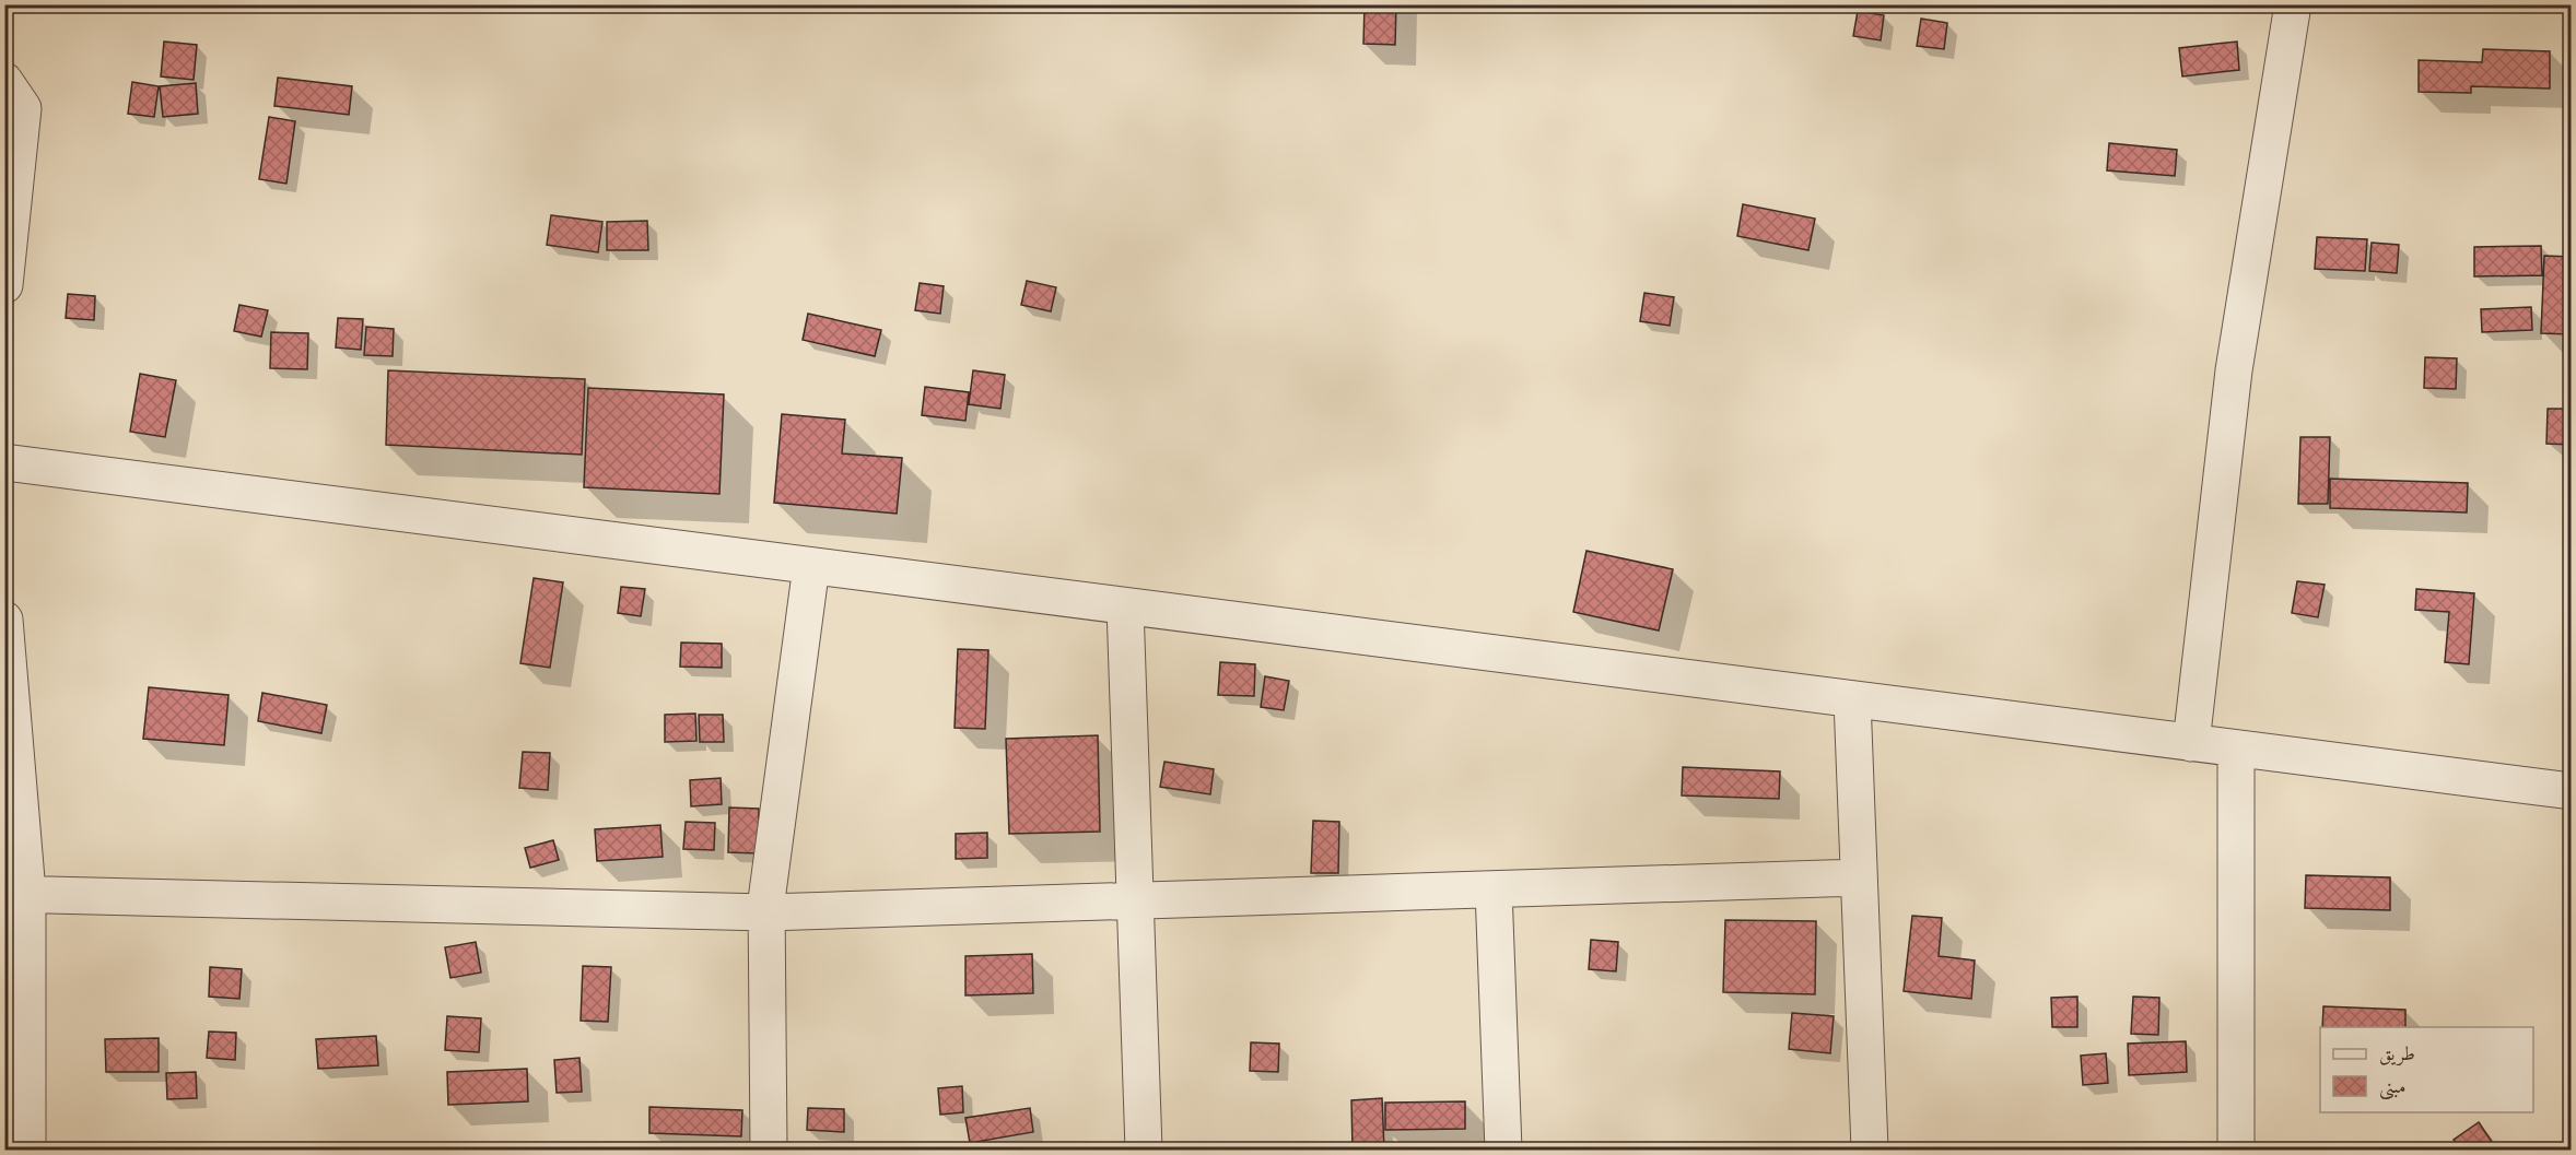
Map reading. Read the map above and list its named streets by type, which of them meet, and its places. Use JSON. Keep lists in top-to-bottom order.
{
  "legend": ["طريق", "مبنى"]
}
